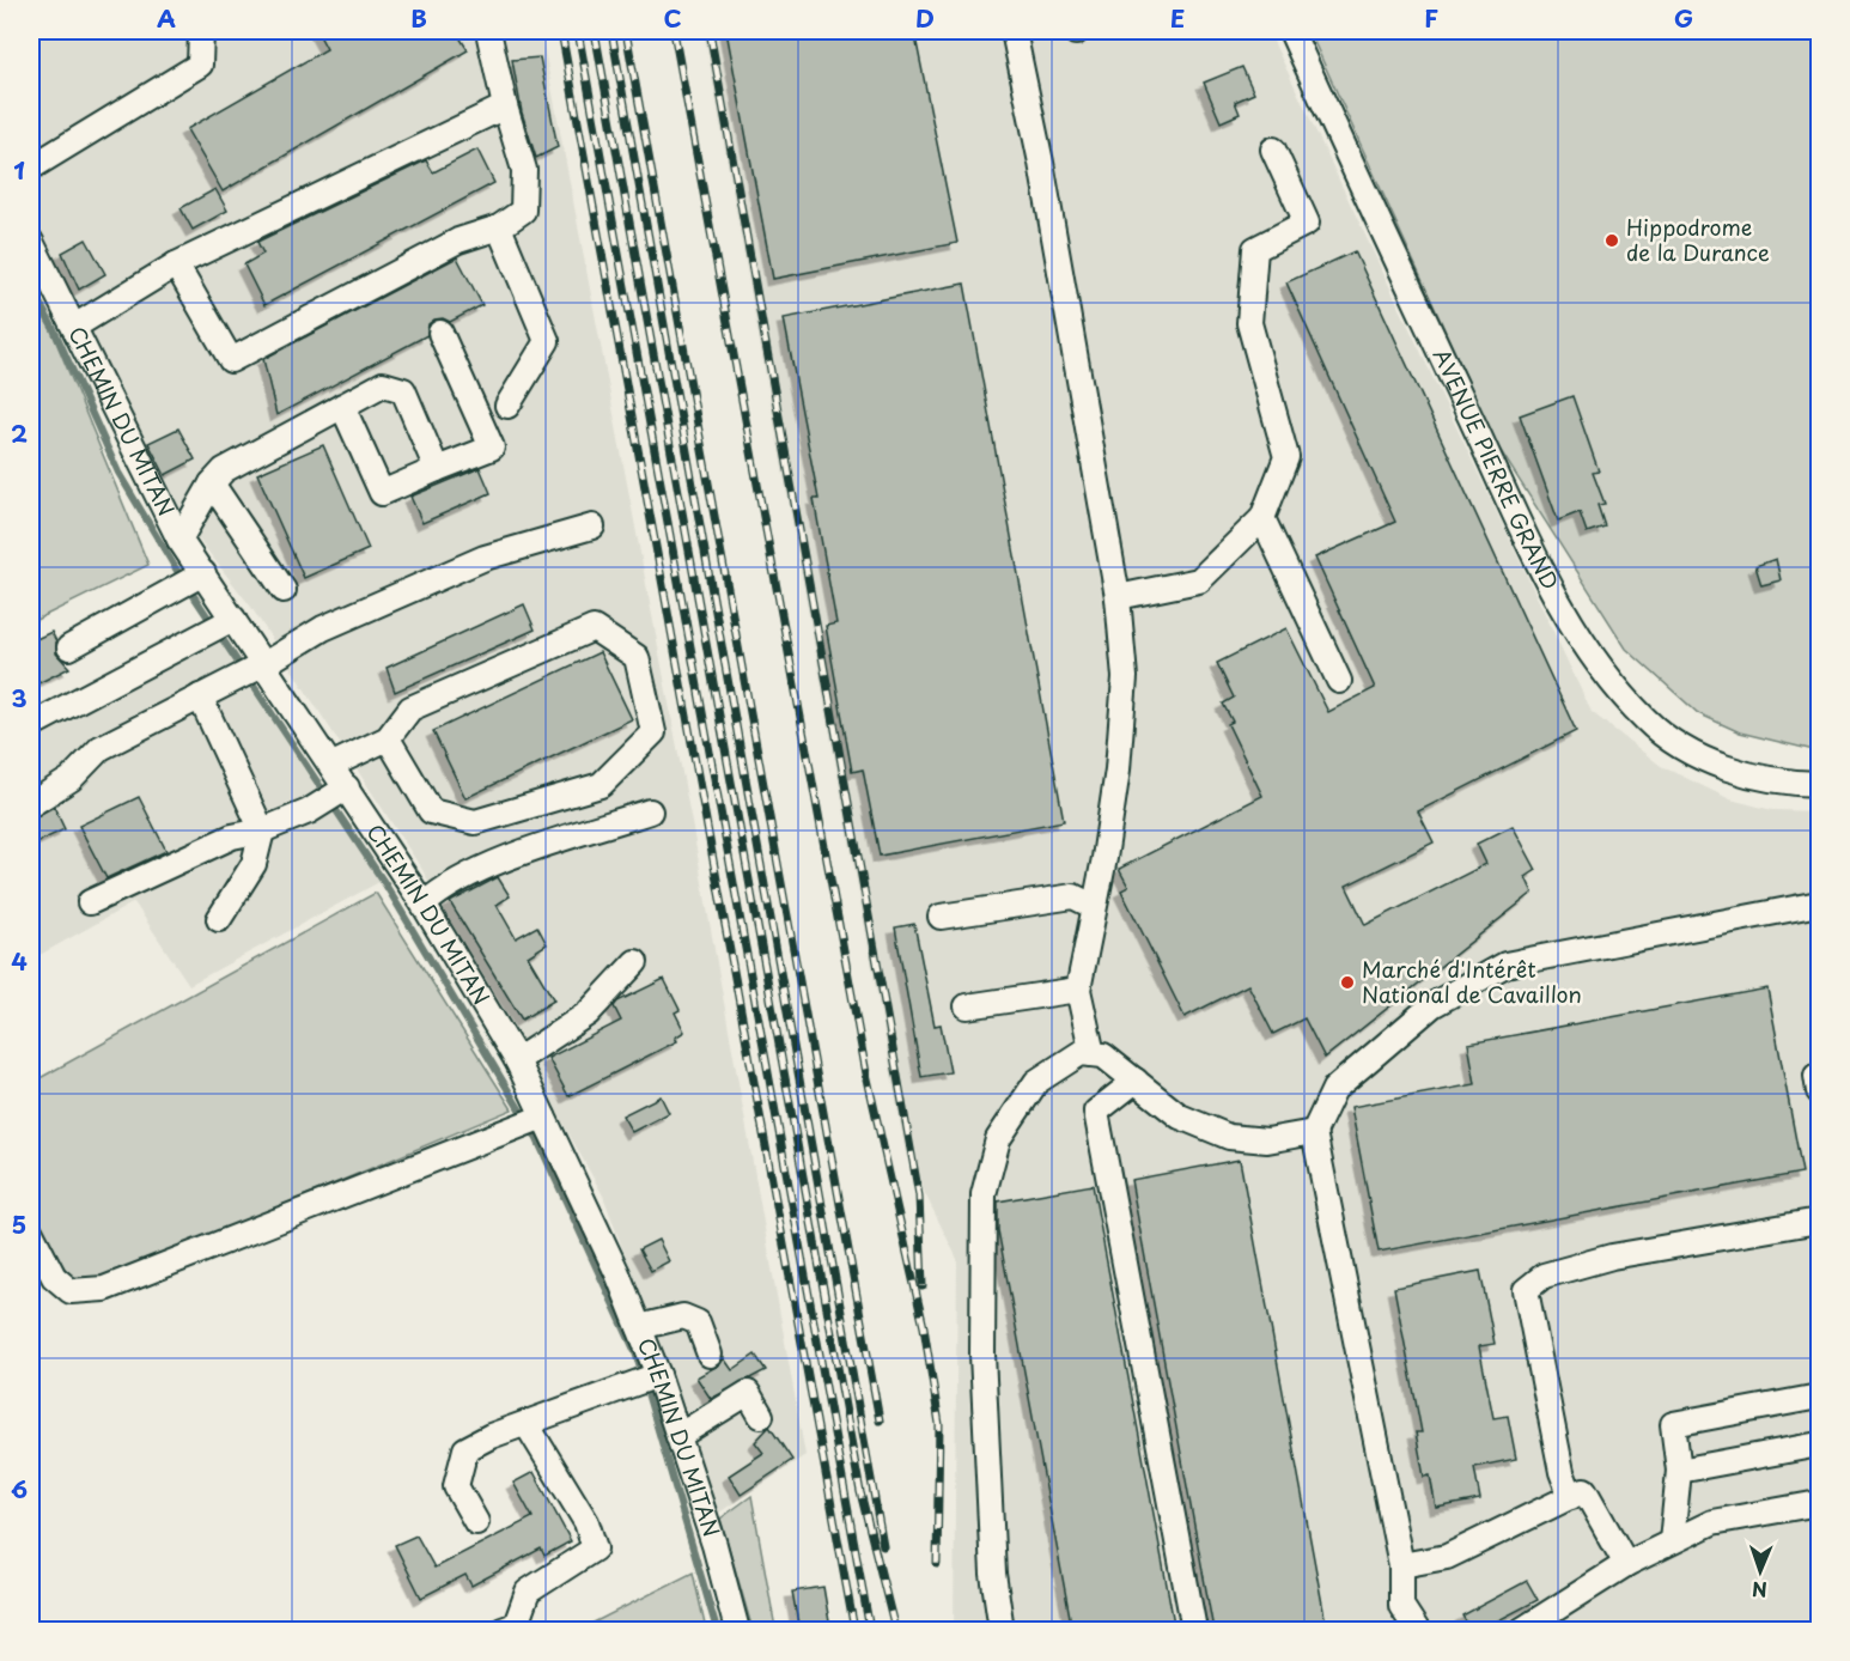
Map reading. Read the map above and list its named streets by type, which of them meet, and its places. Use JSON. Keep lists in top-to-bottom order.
{
  "streets": {
    "street": ["CHEMIN DU MITAN", "AVENUE PIERRE GRAND"]
  },
  "places": ["Hippodrome de la Durance", "Marché d'Intérêt National de Cavaillon"],
  "north": "bottom",
  "grid": {
    "columns": [
      "A",
      "B",
      "C",
      "D",
      "E",
      "F",
      "G"
    ],
    "rows": [
      "1",
      "2",
      "3",
      "4",
      "5",
      "6"
    ]
  }
}
